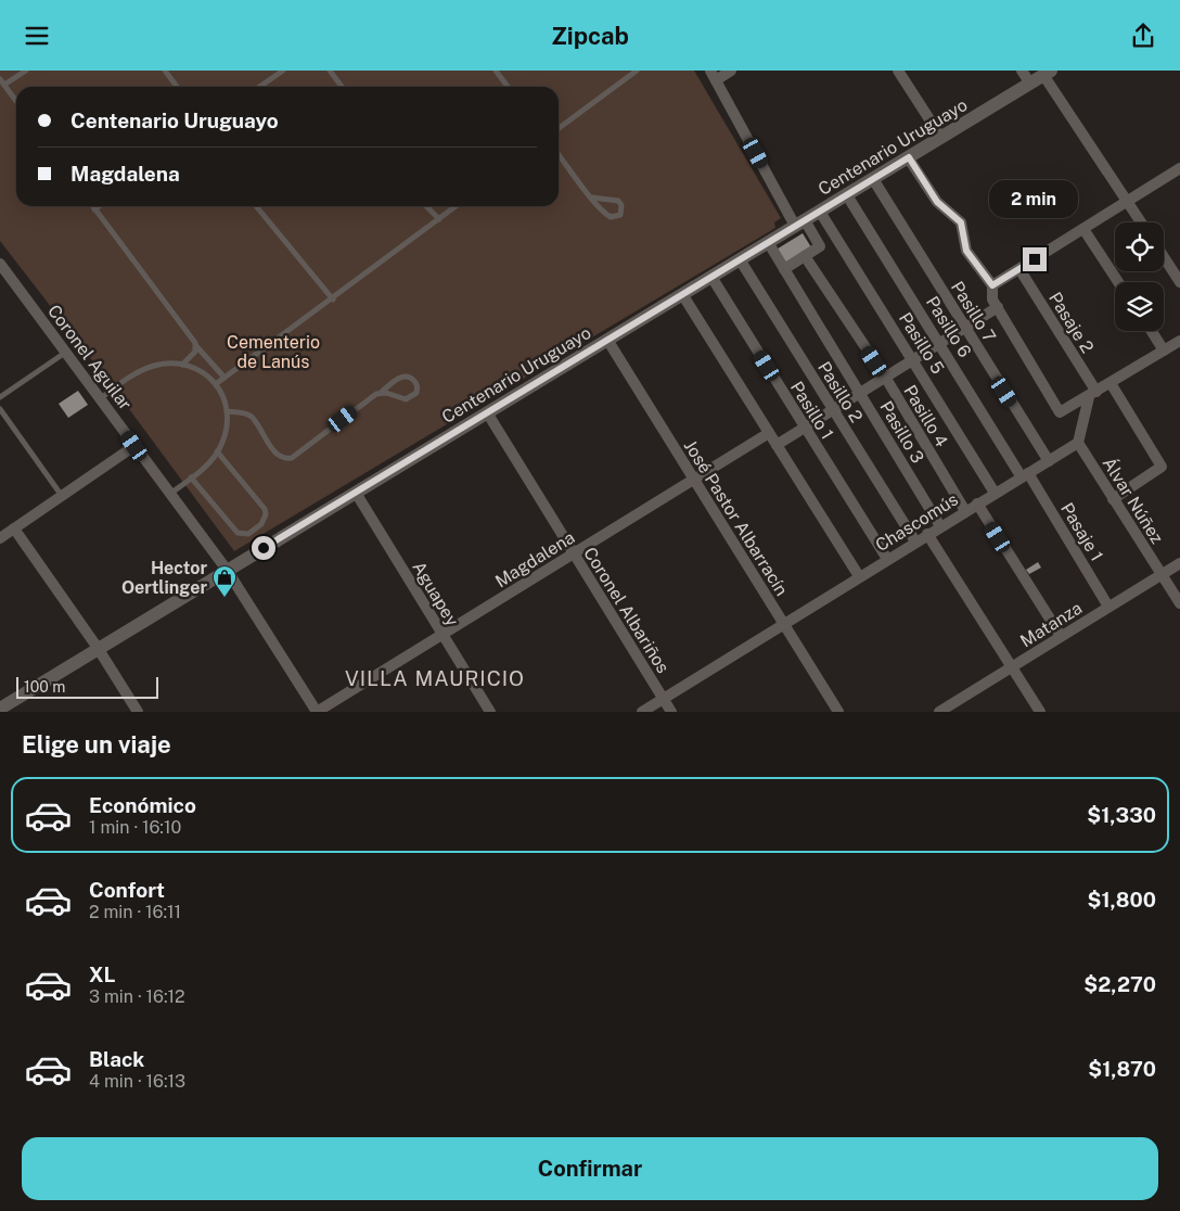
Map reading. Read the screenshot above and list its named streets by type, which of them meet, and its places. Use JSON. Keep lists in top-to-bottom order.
{
  "streets": {
    "main road": ["Centenario Uruguayo"],
    "street": [
      "Pasillo 7",
      "Pasaje 2",
      "Pasillo 6",
      "Pasillo 5",
      "Coronel Aguilar",
      "Pasillo 2",
      "Pasillo 1",
      "Pasillo 4",
      "Pasillo 3",
      "Álvar Núñez",
      "José Pastor Albarracín",
      "Chascomús",
      "Pasaje 1",
      "Magdalena",
      "Aguapey",
      "Coronel Albariños",
      "Matanza"
    ]
  },
  "crossings": [
    ["Centenario Uruguayo", "Pasillo 7"],
    ["Centenario Uruguayo", "Pasillo 6"],
    ["Centenario Uruguayo", "Pasillo 5"],
    ["Centenario Uruguayo", "Coronel Aguilar"],
    ["Centenario Uruguayo", "Pasillo 2"],
    ["Centenario Uruguayo", "Pasillo 1"],
    ["Centenario Uruguayo", "Pasillo 3"],
    ["Centenario Uruguayo", "José Pastor Albarracín"],
    ["Centenario Uruguayo", "Aguapey"],
    ["Centenario Uruguayo", "Coronel Albariños"],
    ["Pasillo 7", "Chascomús"],
    ["Pasillo 6", "Chascomús"],
    ["Pasillo 6", "Pasaje 1"],
    ["Pasillo 5", "Chascomús"],
    ["Coronel Aguilar", "Magdalena"],
    ["Pasillo 2", "Chascomús"],
    ["Pasillo 1", "Chascomús"],
    ["Pasillo 4", "Chascomús"],
    ["Pasillo 3", "Chascomús"],
    ["Álvar Núñez", "Chascomús"],
    ["Álvar Núñez", "Matanza"],
    ["José Pastor Albarracín", "Chascomús"],
    ["José Pastor Albarracín", "Magdalena"],
    ["Chascomús", "Pasaje 1"],
    ["Chascomús", "Coronel Albariños"],
    ["Pasaje 1", "Matanza"],
    ["Magdalena", "Aguapey"],
    ["Magdalena", "Coronel Albariños"]
  ],
  "districts": ["VILLA MAURICIO"],
  "parks": ["Cementerio de Lanús"],
  "places": {
    "shop": ["Hector Oertlinger"]
  },
  "scale_bar": "100 m",
  "page": {
    "header": "Zipcab",
    "banner": ["Centenario Uruguayo", "Magdalena"],
    "bubble": "2 min",
    "scale": "100 m",
    "heading": "Elige un viaje",
    "list": [
      {
        "name": "Económico",
        "note": "1 min · 16:10",
        "value": "$1,330"
      },
      {
        "name": "Confort",
        "note": "2 min · 16:11",
        "value": "$1,800"
      },
      {
        "name": "XL",
        "note": "3 min · 16:12",
        "value": "$2,270"
      },
      {
        "name": "Black",
        "note": "4 min · 16:13",
        "value": "$1,870"
      }
    ],
    "buttons": "Confirmar"
  }
}
